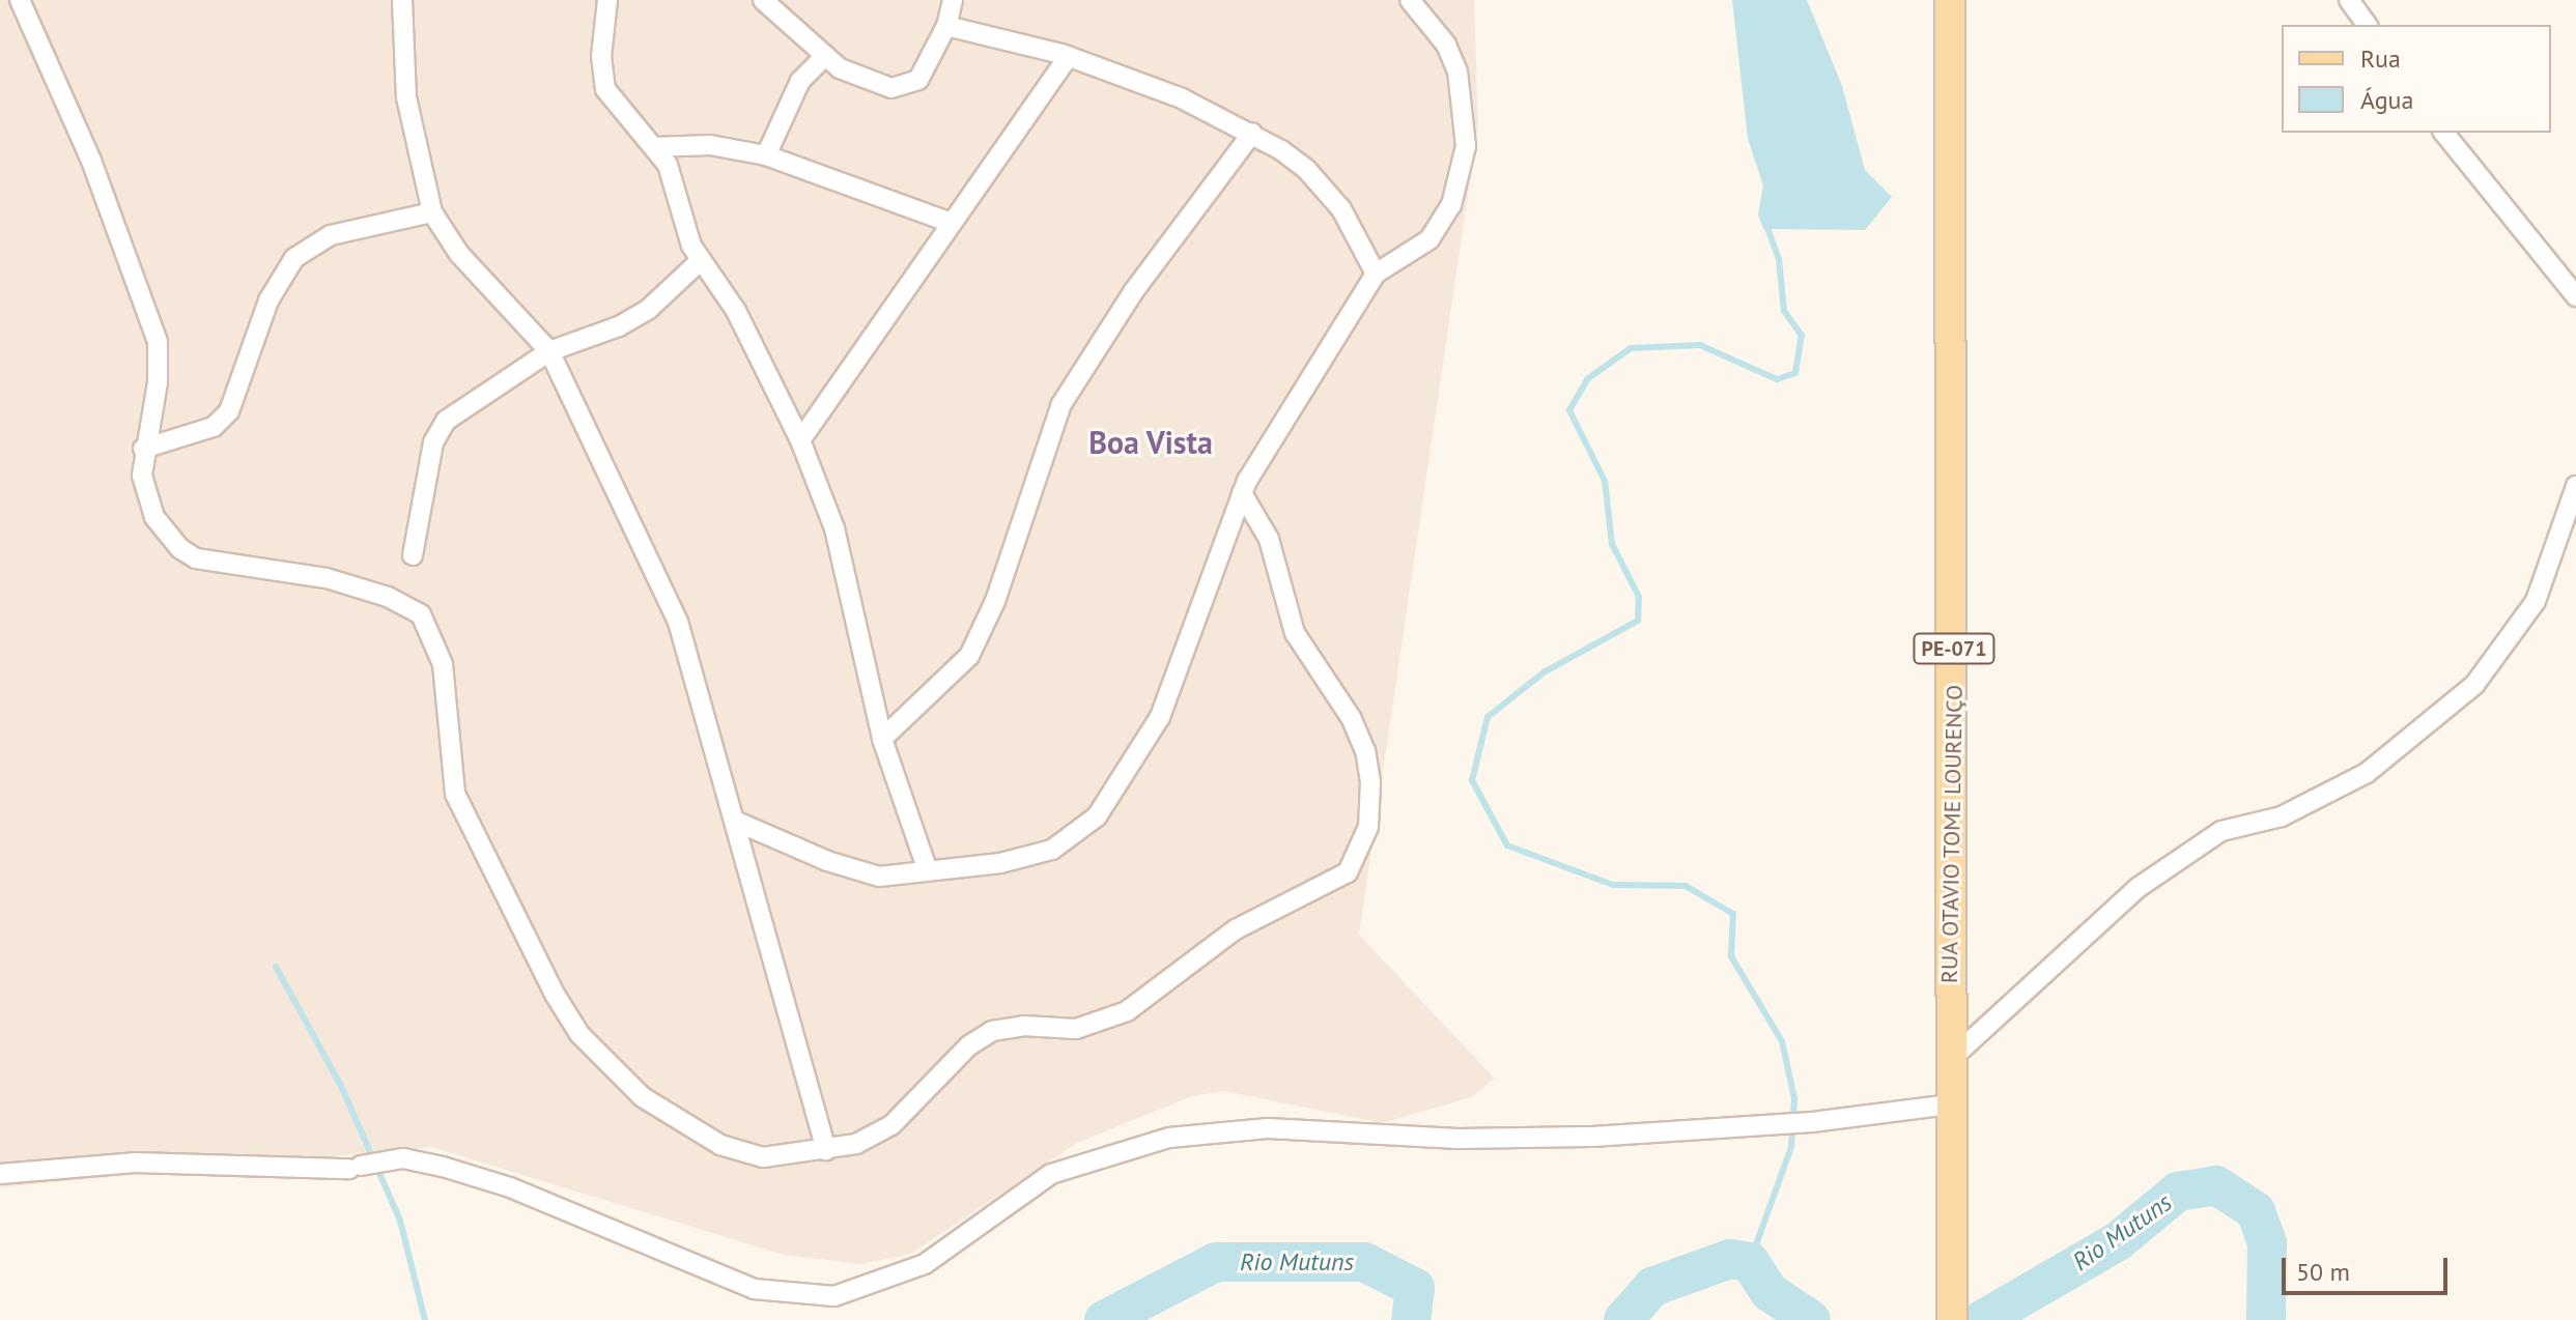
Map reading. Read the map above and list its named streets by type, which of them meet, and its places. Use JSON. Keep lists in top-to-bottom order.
{
  "streets": {
    "main road": ["PE-071", "RUA OTAVIO TOME LOURENÇO"]
  },
  "districts": ["Boa Vista"],
  "water": ["Rio Mutuns"],
  "legend": ["Rua", "Água"],
  "scale_bar": "50 m"
}
